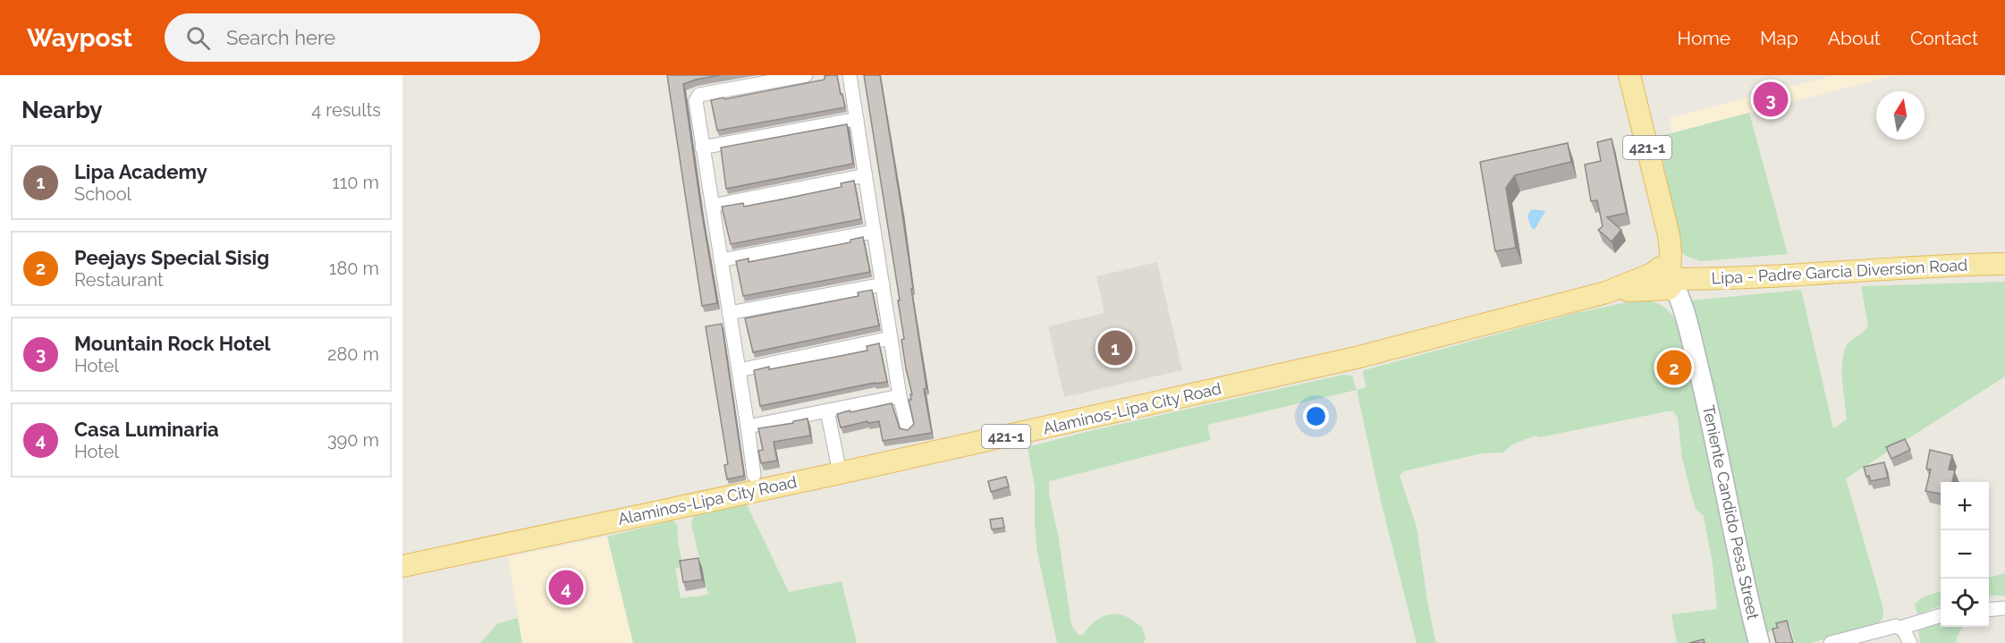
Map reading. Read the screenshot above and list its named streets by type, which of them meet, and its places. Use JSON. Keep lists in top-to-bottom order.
{
  "streets": {
    "main road": ["421-1", "Lipa - Padre Garcia Diversion Road", "Alaminos-Lipa City Road"],
    "street": ["Teniente Candido Pesa Street"]
  },
  "crossings": [
    ["421-1", "Lipa - Padre Garcia Diversion Road"],
    ["421-1", "Alaminos-Lipa City Road"],
    ["421-1", "Teniente Candido Pesa Street"],
    ["Lipa - Padre Garcia Diversion Road", "Alaminos-Lipa City Road"],
    ["Lipa - Padre Garcia Diversion Road", "Teniente Candido Pesa Street"],
    ["Alaminos-Lipa City Road", "Teniente Candido Pesa Street"]
  ],
  "north": "top",
  "page": {
    "header": "Waypost",
    "search": "Search here",
    "nav": [
      "Home",
      "Map",
      "About",
      "Contact"
    ],
    "heading": ["Nearby", "4 results"],
    "pins": [
      "3",
      "1",
      "2",
      "4"
    ],
    "list": [
      {
        "mark": "1",
        "name": "Lipa Academy",
        "note": "School",
        "value": "110 m"
      },
      {
        "mark": "2",
        "name": "Peejays Special Sisig",
        "note": "Restaurant",
        "value": "180 m"
      },
      {
        "mark": "3",
        "name": "Mountain Rock Hotel",
        "note": "Hotel",
        "value": "280 m"
      },
      {
        "mark": "4",
        "name": "Casa Luminaria",
        "note": "Hotel",
        "value": "390 m"
      }
    ],
    "map_buttons": ["+", "−"]
  }
}
